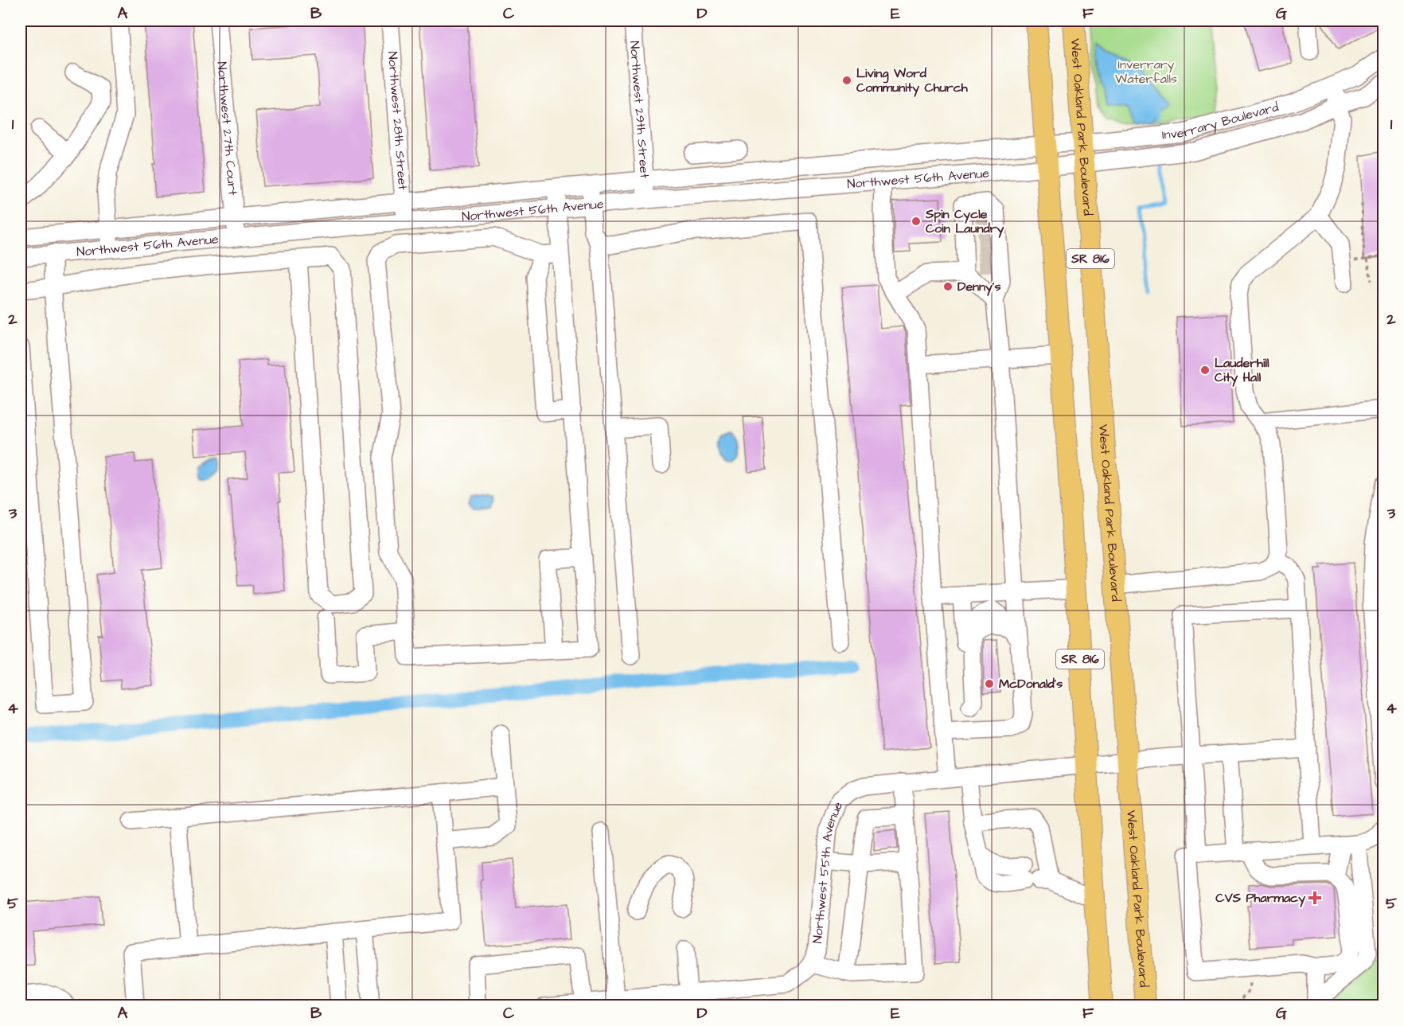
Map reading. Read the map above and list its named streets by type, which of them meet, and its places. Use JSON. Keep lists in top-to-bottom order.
{
  "streets": {
    "main road": ["West Oakland Park Boulevard", "SR 816"],
    "street": [
      "Northwest 29th Street",
      "Inverrary Boulevard",
      "Northwest 28th Street",
      "Northwest 27th Court",
      "Northwest 56th Avenue",
      "Northwest 55th Avenue"
    ]
  },
  "crossings": [
    ["Northwest 29th Street", "Northwest 56th Avenue"],
    ["Inverrary Boulevard", "West Oakland Park Boulevard"],
    ["Inverrary Boulevard", "Northwest 56th Avenue"],
    ["Inverrary Boulevard", "SR 816"],
    ["Northwest 28th Street", "Northwest 56th Avenue"],
    ["West Oakland Park Boulevard", "Northwest 55th Avenue"],
    ["Northwest 27th Court", "Northwest 56th Avenue"],
    ["Northwest 56th Avenue", "SR 816"],
    ["SR 816", "Northwest 55th Avenue"]
  ],
  "parks": ["Inverrary Waterfalls"],
  "places": {
    "other": [
      "Living Word Community Church",
      "Spin Cycle Coin Laundry",
      "Denny's",
      "Lauderhill City Hall",
      "McDonald's"
    ],
    "health": ["CVS Pharmacy"]
  },
  "grid": {
    "columns": [
      "A",
      "B",
      "C",
      "D",
      "E",
      "F",
      "G"
    ],
    "rows": [
      "1",
      "2",
      "3",
      "4",
      "5"
    ]
  }
}
